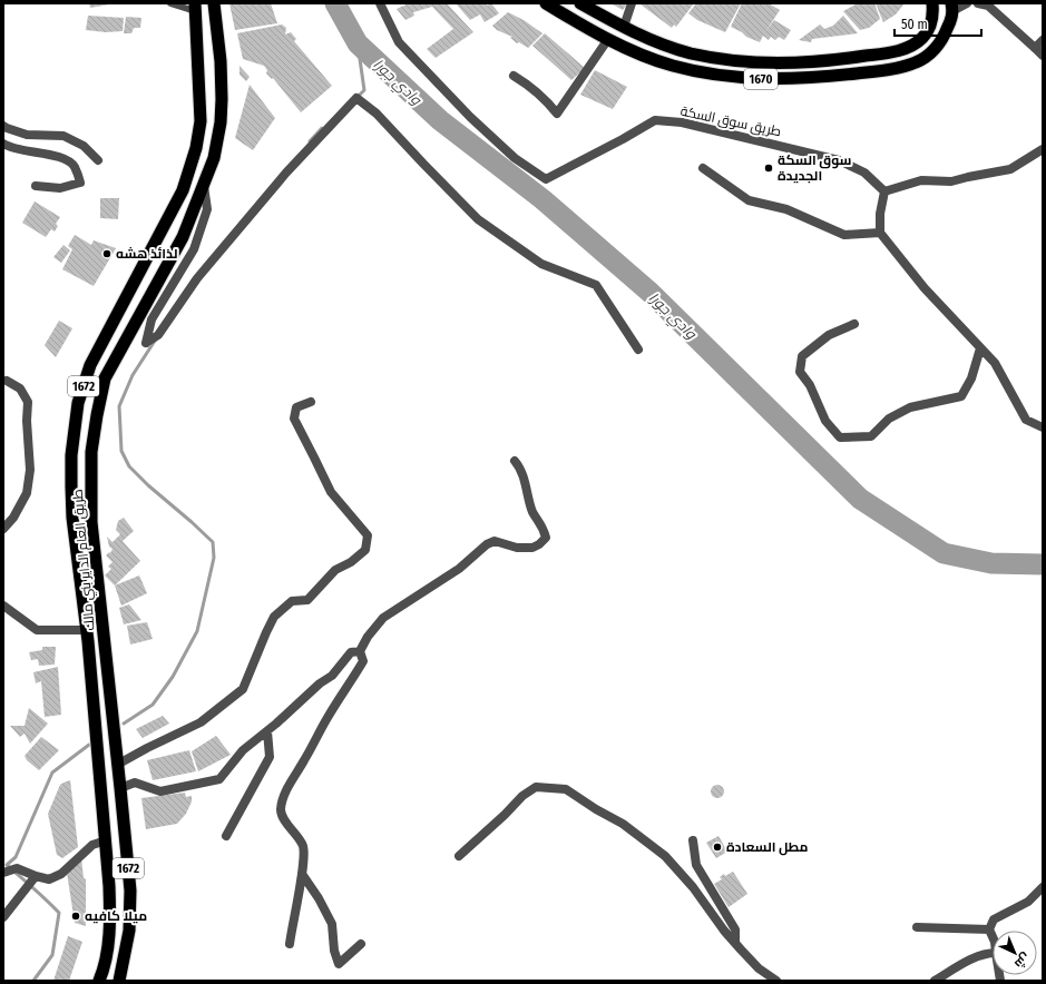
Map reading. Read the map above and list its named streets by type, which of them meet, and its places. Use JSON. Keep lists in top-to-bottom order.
{
  "streets": {
    "highway": ["1670", "1672", "طريق العام الداير بني مالك"],
    "street": ["طريق سوق السكة"]
  },
  "water": ["وادي جورا"],
  "places": [
    "سوق السكة الجديدة",
    "لذائذ هشه",
    "مطل السعادة",
    "ميلا كافيه"
  ],
  "scale_bar": "50 m",
  "north": "bottom right"
}
